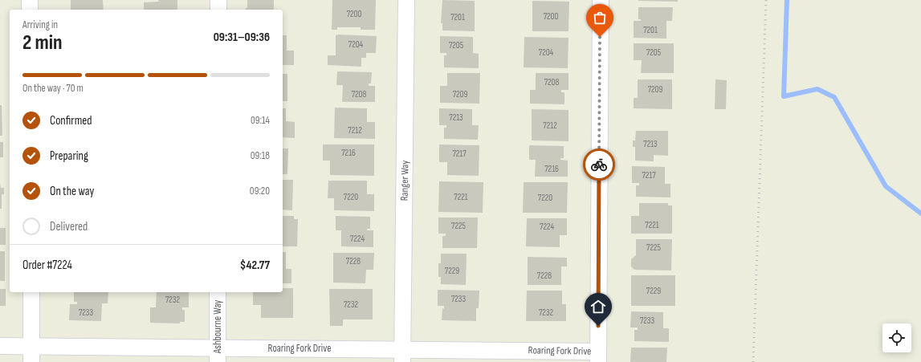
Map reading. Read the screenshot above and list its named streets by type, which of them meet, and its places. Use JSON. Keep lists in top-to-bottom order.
{
  "streets": {
    "street": ["Ranger Way", "Ashbourne Way", "Roaring Fork Drive"]
  },
  "crossings": [
    ["Ranger Way", "Roaring Fork Drive"],
    ["Ashbourne Way", "Roaring Fork Drive"]
  ],
  "house_numbers": [
    "7200",
    "7200",
    "7201",
    "7201",
    "7204",
    "7205",
    "7204",
    "7205",
    "7208",
    "7209",
    "7208",
    "7209",
    "7213",
    "7212",
    "7212",
    "7213",
    "7216",
    "7217",
    "7216",
    "7217",
    "7220",
    "7221",
    "7220",
    "7221",
    "7225",
    "7224",
    "7224",
    "7225",
    "7228",
    "7229",
    "7228",
    "7229",
    "7233",
    "7232",
    "7232",
    "7233",
    "7232",
    "7233"
  ],
  "page": {
    "heading": ["2 min", "Arriving in", "09:31–09:36"],
    "panel": ["Order #7224", "$42.77"],
    "bar": "On the way · 70 m",
    "list": [
      ["Confirmed", "09:14"],
      ["Preparing", "09:18"],
      ["On the way", "09:20"],
      "Delivered"
    ]
  }
}
